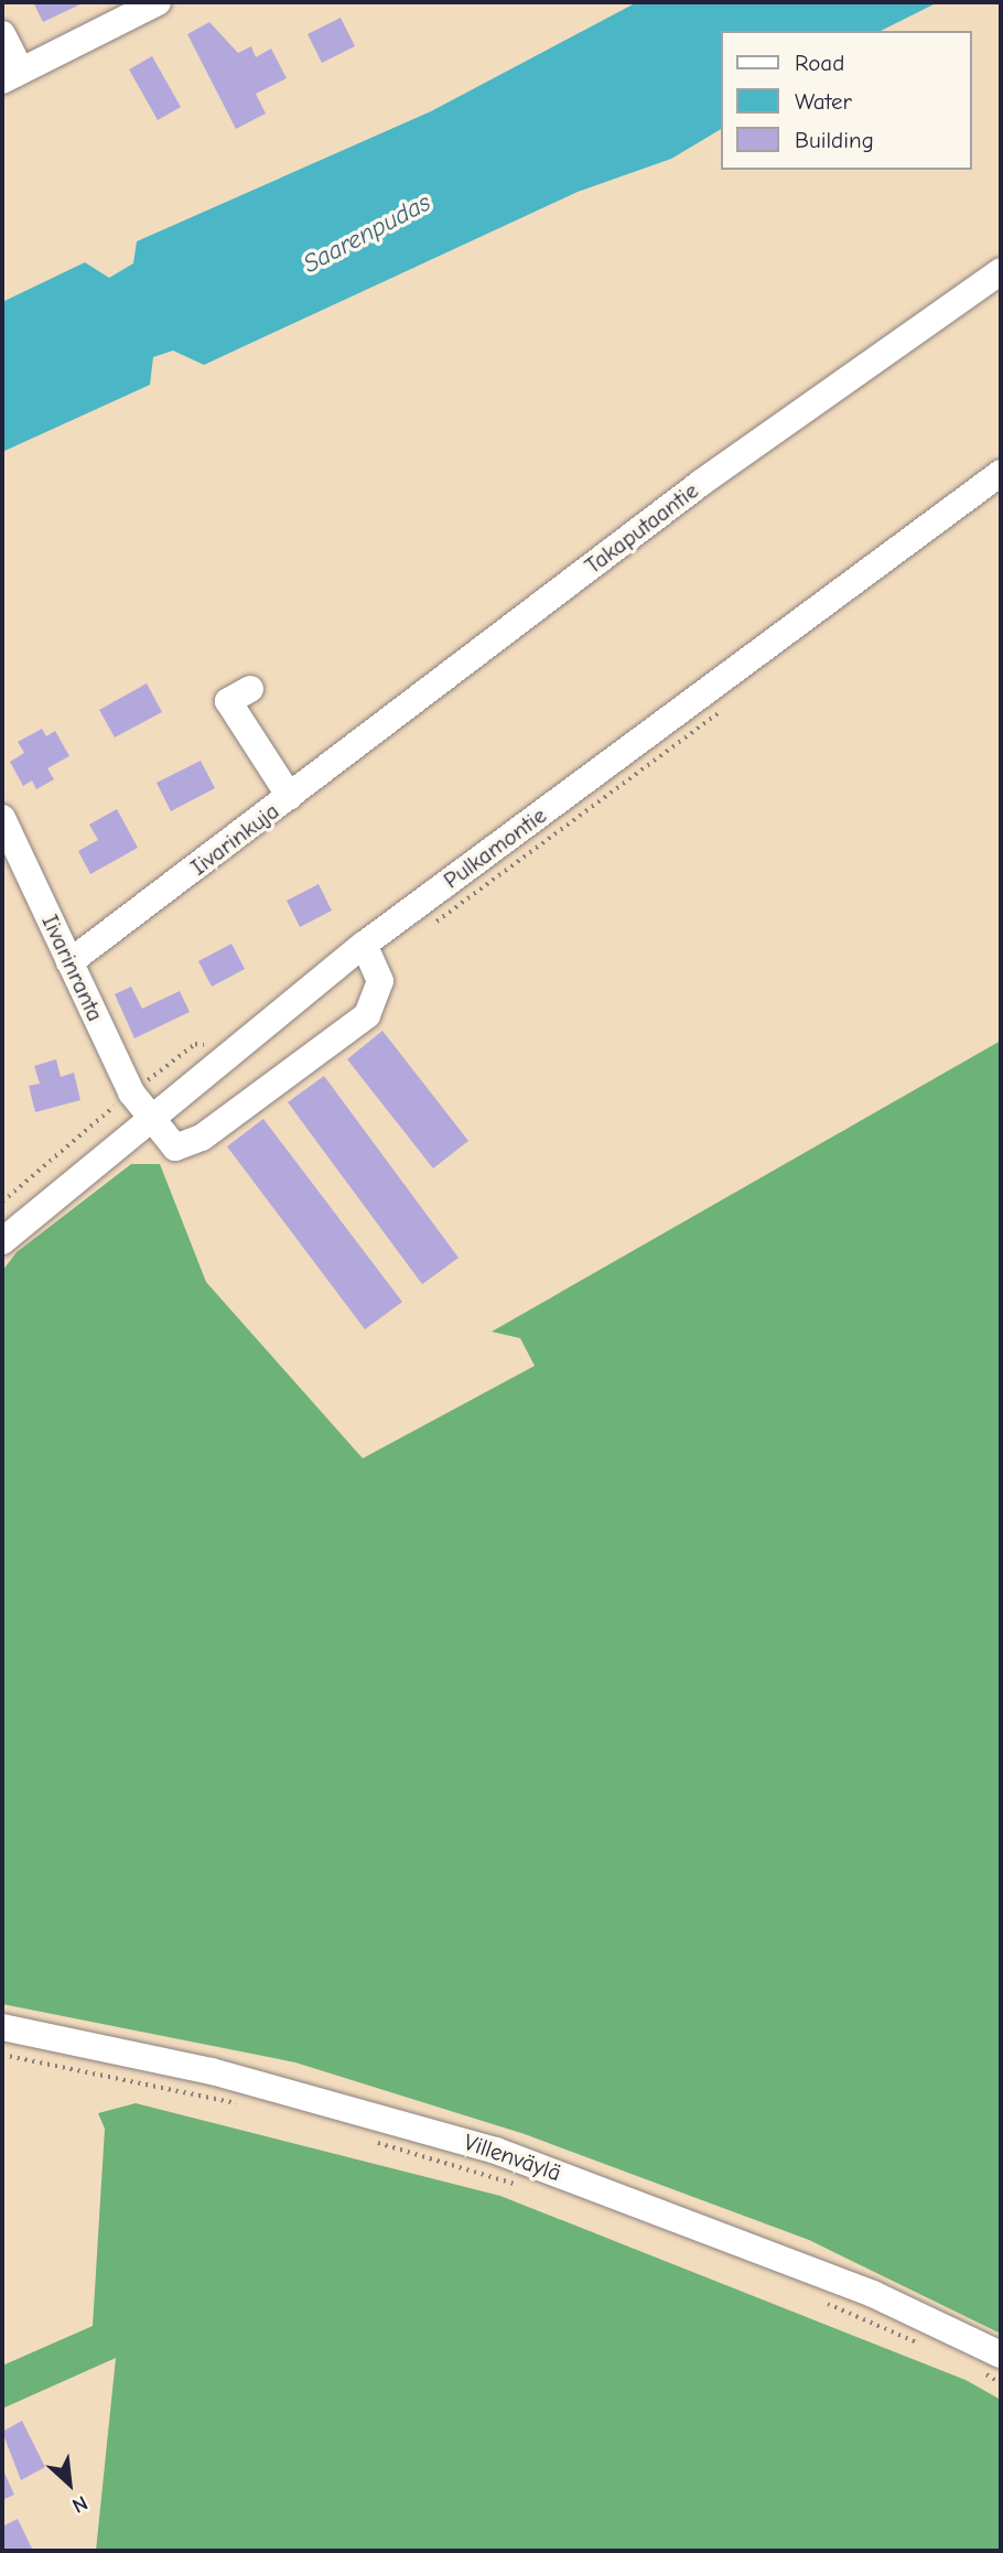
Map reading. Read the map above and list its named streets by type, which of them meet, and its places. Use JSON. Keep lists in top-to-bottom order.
{
  "streets": {
    "street": [
      "Takaputaantie",
      "Iivarinkuja",
      "Pulkamontie",
      "Iivarinranta",
      "Villenväylä"
    ]
  },
  "crossings": [
    ["Takaputaantie", "Iivarinkuja"],
    ["Iivarinkuja", "Iivarinranta"],
    ["Pulkamontie", "Iivarinranta"]
  ],
  "water": ["Saarenpudas"],
  "legend": ["Road", "Water", "Building"],
  "north": "bottom right"
}
